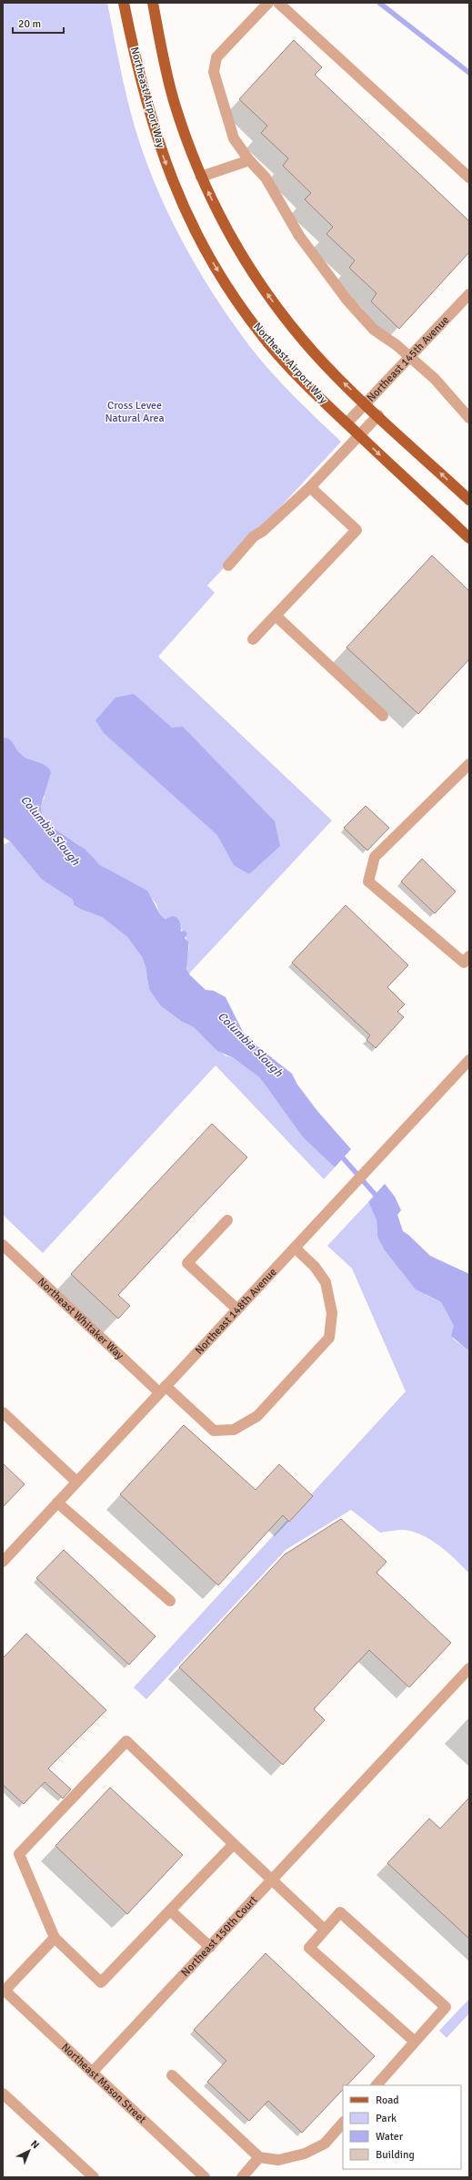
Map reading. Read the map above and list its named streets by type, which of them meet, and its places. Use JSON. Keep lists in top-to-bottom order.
{
  "streets": {
    "main road": ["Northeast Airport Way"],
    "street": [
      "Northeast 145th Avenue",
      "Northeast 148th Avenue",
      "Northeast Whitaker Way",
      "Northeast 150th Court",
      "Northeast Mason Street"
    ]
  },
  "crossings": [
    ["Northeast Airport Way", "Northeast 145th Avenue"],
    ["Northeast 148th Avenue", "Northeast Whitaker Way"],
    ["Northeast 150th Court", "Northeast Mason Street"]
  ],
  "water": ["Columbia Slough"],
  "parks": ["Cross Levee Natural Area"],
  "legend": [
    "Road",
    "Park",
    "Water",
    "Building"
  ],
  "scale_bar": "20 m",
  "north": "top right"
}
